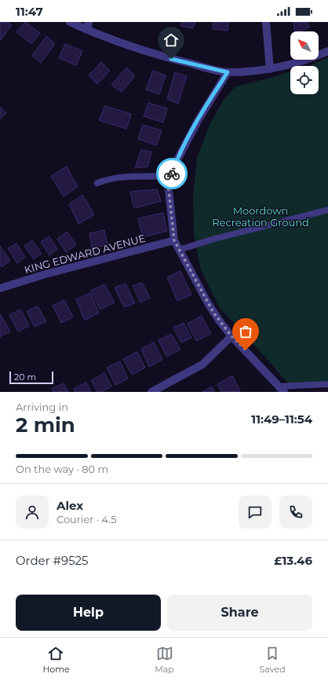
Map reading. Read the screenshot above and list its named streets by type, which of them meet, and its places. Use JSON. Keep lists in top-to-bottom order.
{
  "streets": {
    "street": ["KING EDWARD AVENUE"]
  },
  "parks": ["Moordown Recreation Ground"],
  "scale_bar": "20 m",
  "north": "top left",
  "page": {
    "status": "11:47",
    "scale": "20 m",
    "heading": ["2 min", "Arriving in", "11:49–11:54"],
    "panel": [
      "Alex",
      "Courier · 4.5",
      "Order #9525",
      "£13.46"
    ],
    "bar": "On the way · 80 m",
    "buttons": ["Help", "Share"],
    "tabs": ["Home", "Map", "Saved"]
  }
}
